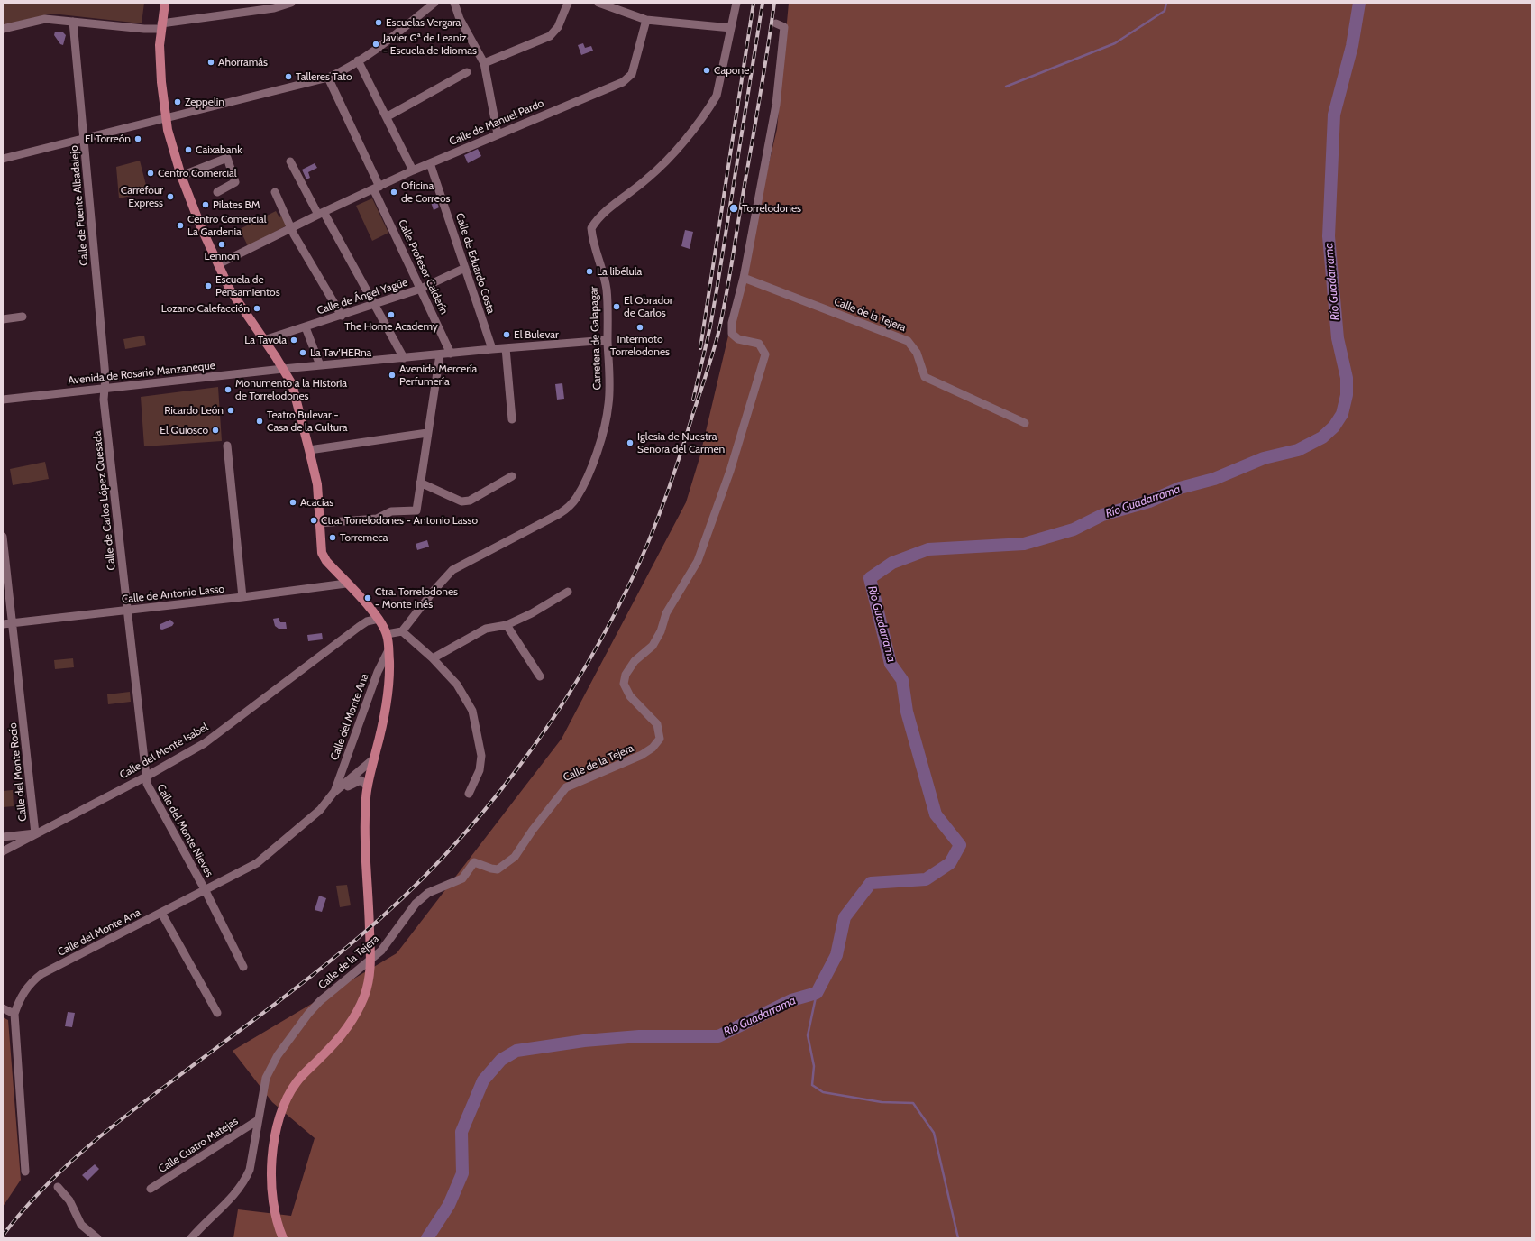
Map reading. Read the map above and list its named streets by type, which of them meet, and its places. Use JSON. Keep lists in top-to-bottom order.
{
  "streets": {
    "street": [
      "Calle de Manuel Pardo",
      "Calle de Fuente Albadalejo",
      "Calle de Eduardo Costa",
      "Calle Profesor Calderín",
      "Calle de Ángel Yagüe",
      "Calle de la Tejera",
      "Carretera de Galapagar",
      "Avenida de Rosario Manzaneque",
      "Calle de Carlos López Quesada",
      "Calle de Antonio Lasso",
      "Calle del Monte Ana",
      "Calle del Monte Isabel",
      "Calle del Monte Rocío",
      "Calle del Monte Nieves",
      "Calle Cuatro Matejas"
    ]
  },
  "crossings": [
    ["Calle de Manuel Pardo", "Calle de Eduardo Costa"],
    ["Calle de Manuel Pardo", "Calle Profesor Calderín"],
    ["Calle de Fuente Albadalejo", "Avenida de Rosario Manzaneque"],
    ["Calle de Fuente Albadalejo", "Calle de Carlos López Quesada"],
    ["Calle de Eduardo Costa", "Calle de Ángel Yagüe"],
    ["Calle de Eduardo Costa", "Avenida de Rosario Manzaneque"],
    ["Calle Profesor Calderín", "Calle de Ángel Yagüe"],
    ["Calle Profesor Calderín", "Avenida de Rosario Manzaneque"],
    ["Calle de la Tejera", "Calle Cuatro Matejas"],
    ["Carretera de Galapagar", "Avenida de Rosario Manzaneque"],
    ["Avenida de Rosario Manzaneque", "Calle de Carlos López Quesada"],
    ["Calle de Carlos López Quesada", "Calle de Antonio Lasso"],
    ["Calle de Carlos López Quesada", "Calle del Monte Nieves"],
    ["Calle de Antonio Lasso", "Calle del Monte Rocío"],
    ["Calle de Antonio Lasso", "Calle del Monte Nieves"],
    ["Calle del Monte Ana", "Calle del Monte Nieves"],
    ["Calle del Monte Isabel", "Calle del Monte Rocío"],
    ["Calle del Monte Isabel", "Calle del Monte Nieves"]
  ],
  "water": ["Río Guadarrama"],
  "places": [
    "Escuelas Vergara",
    "Javier Gª de Leaniz - Escuela de Idiomas",
    "Ahorramás",
    "Capone",
    "Talleres Tato",
    "Zeppelin",
    "El Torreón",
    "Caixabank",
    "Centro Comercial",
    "Oficina de Correos",
    "Carrefour Express",
    "Pilates BM",
    "Torrelodones",
    "Centro Comercial La Gardenia",
    "Lennon",
    "La libélula",
    "Escuela de Pensamientos",
    "El Obrador de Carlos",
    "Lozano Calefacción",
    "The Home Academy",
    "Intermoto Torrelodones",
    "El Bulevar",
    "La Tavola",
    "La Tav'HERna",
    "Avenida Mercería Perfumería",
    "Monumento a la Historia de Torrelodones",
    "Ricardo León",
    "Teatro Bulevar - Casa de la Cultura",
    "El Quiosco",
    "Iglesia de Nuestra Señora del Carmen",
    "Acacias",
    "Ctra. Torrelodones - Antonio Lasso",
    "Torremeca",
    "Ctra. Torrelodones - Monte Inés"
  ]
}
